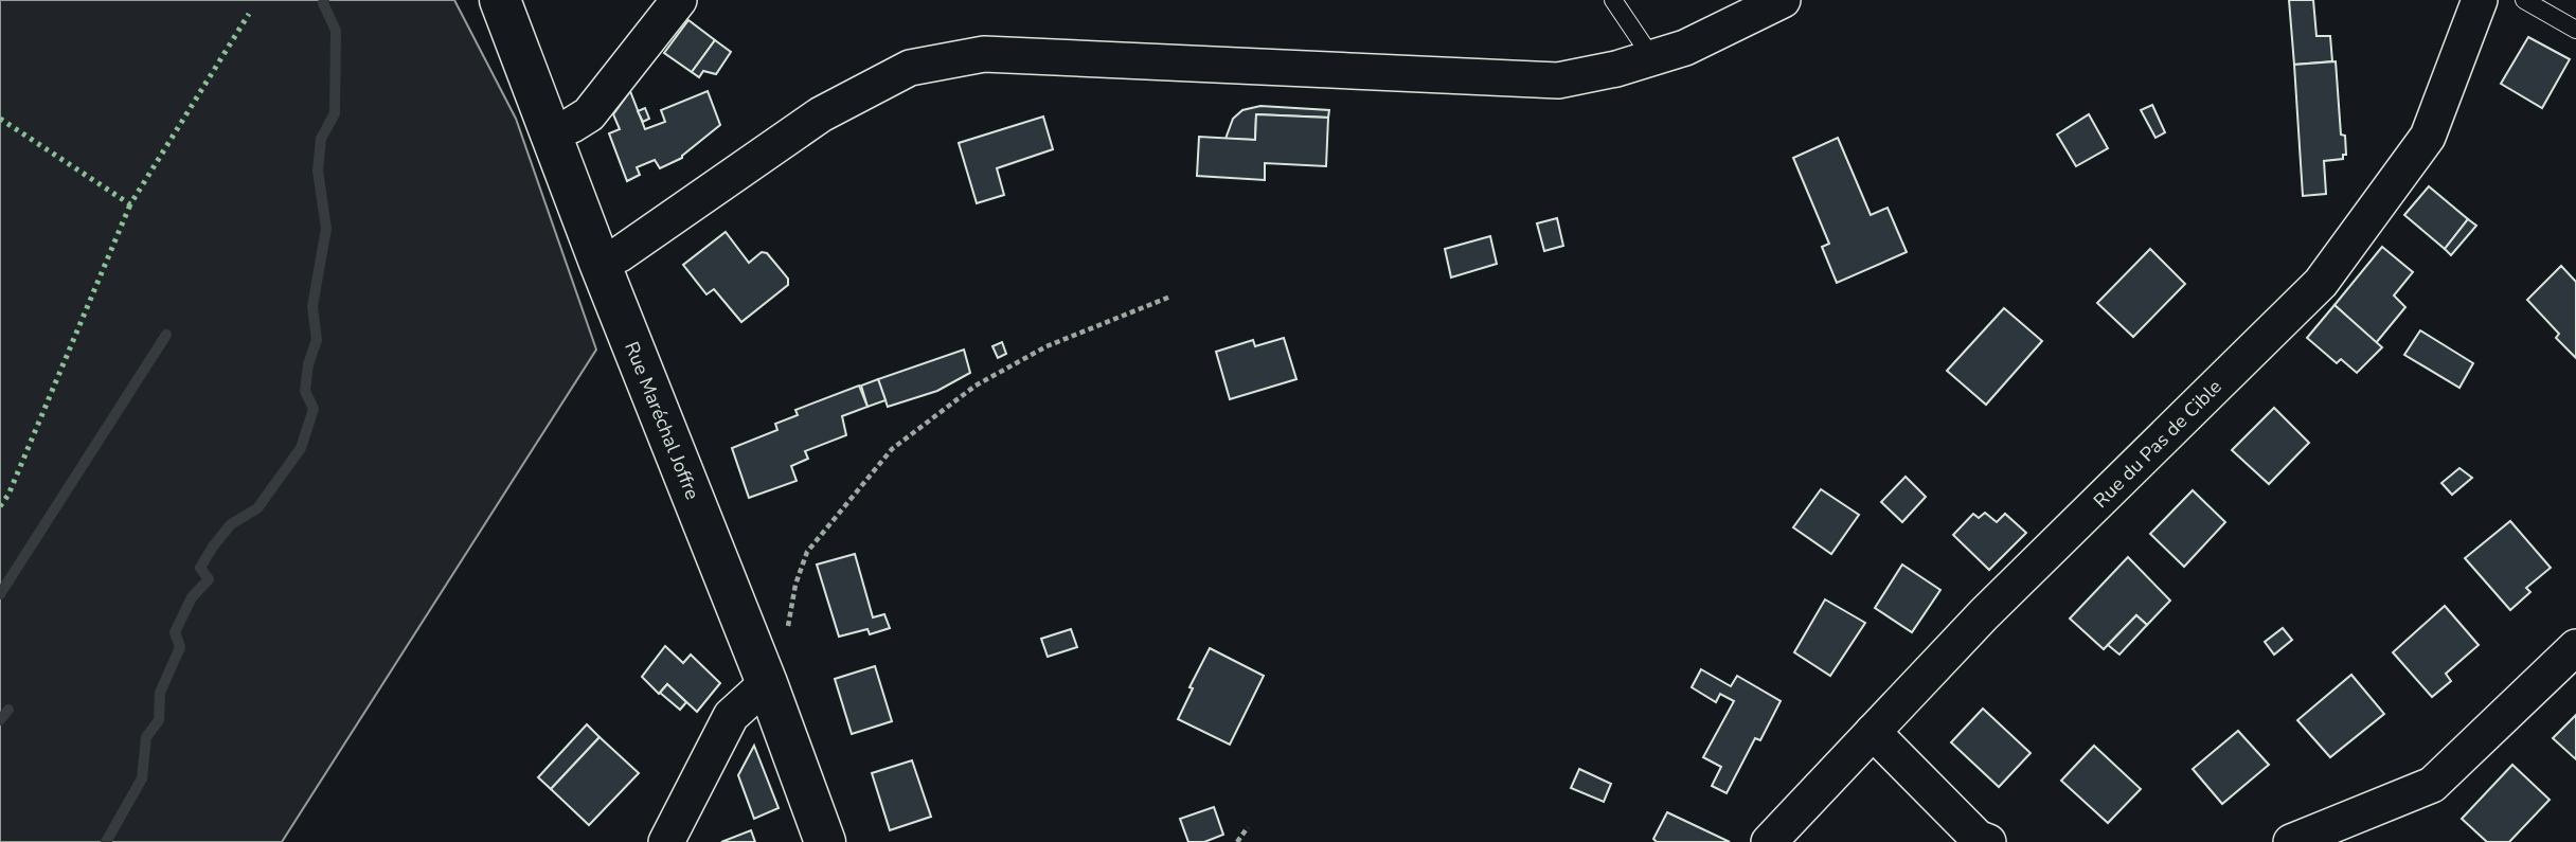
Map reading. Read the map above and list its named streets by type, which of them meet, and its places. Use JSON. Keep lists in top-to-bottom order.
{
  "streets": {
    "main road": ["Rue Maréchal Joffre"],
    "street": ["Rue du Pas de Cible"]
  }
}
